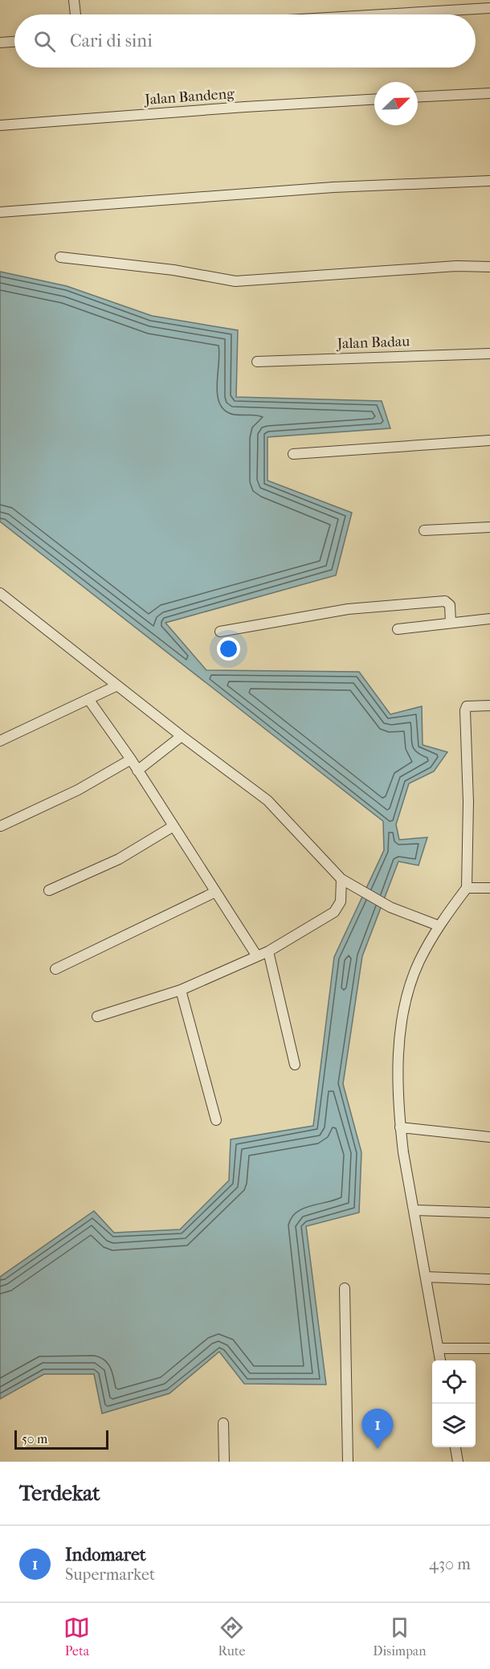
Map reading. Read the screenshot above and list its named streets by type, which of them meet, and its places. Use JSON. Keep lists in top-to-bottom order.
{
  "streets": {
    "street": ["Jalan Bandeng", "Jalan Badau"]
  },
  "scale_bar": "50 m",
  "north": "top right",
  "page": {
    "search": "Cari di sini",
    "pins": "1",
    "scale": "50 m",
    "heading": "Terdekat",
    "list": [
      {
        "mark": "1",
        "name": "Indomaret",
        "note": "Supermarket",
        "value": "430 m"
      }
    ],
    "nav": ["Peta", "Rute", "Disimpan"]
  }
}
